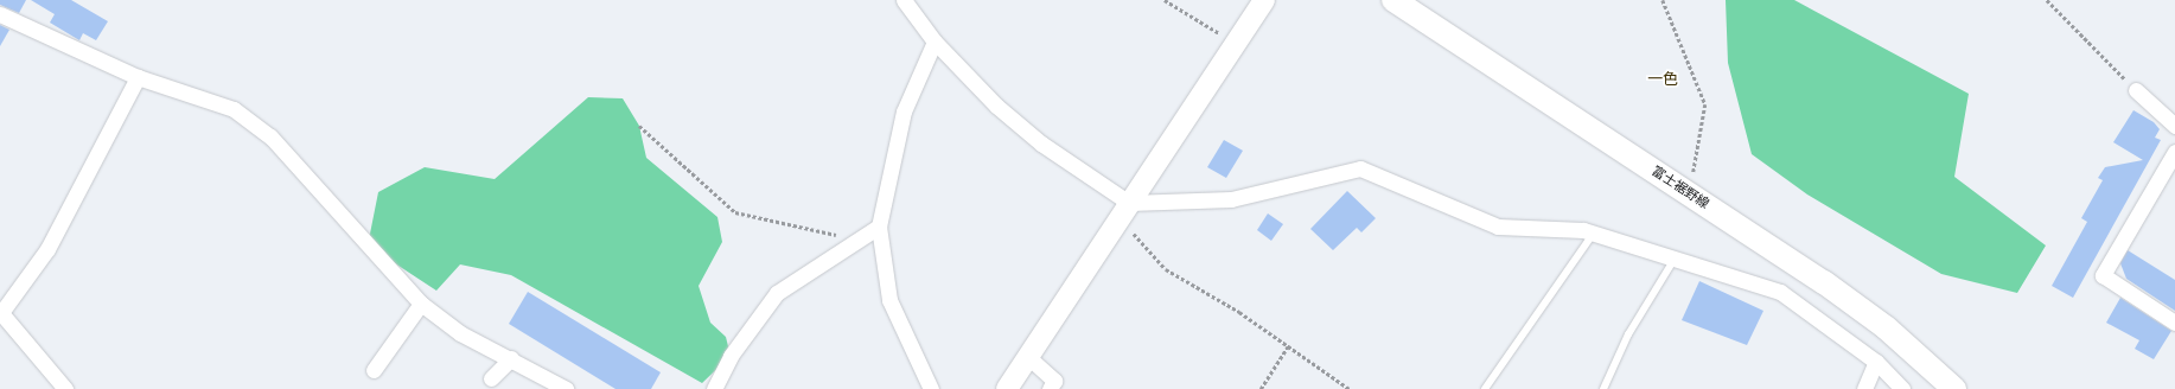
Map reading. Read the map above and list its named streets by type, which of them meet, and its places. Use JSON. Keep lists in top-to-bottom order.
{
  "streets": {
    "main road": ["富士裾野線"]
  },
  "districts": ["一色"]
}
